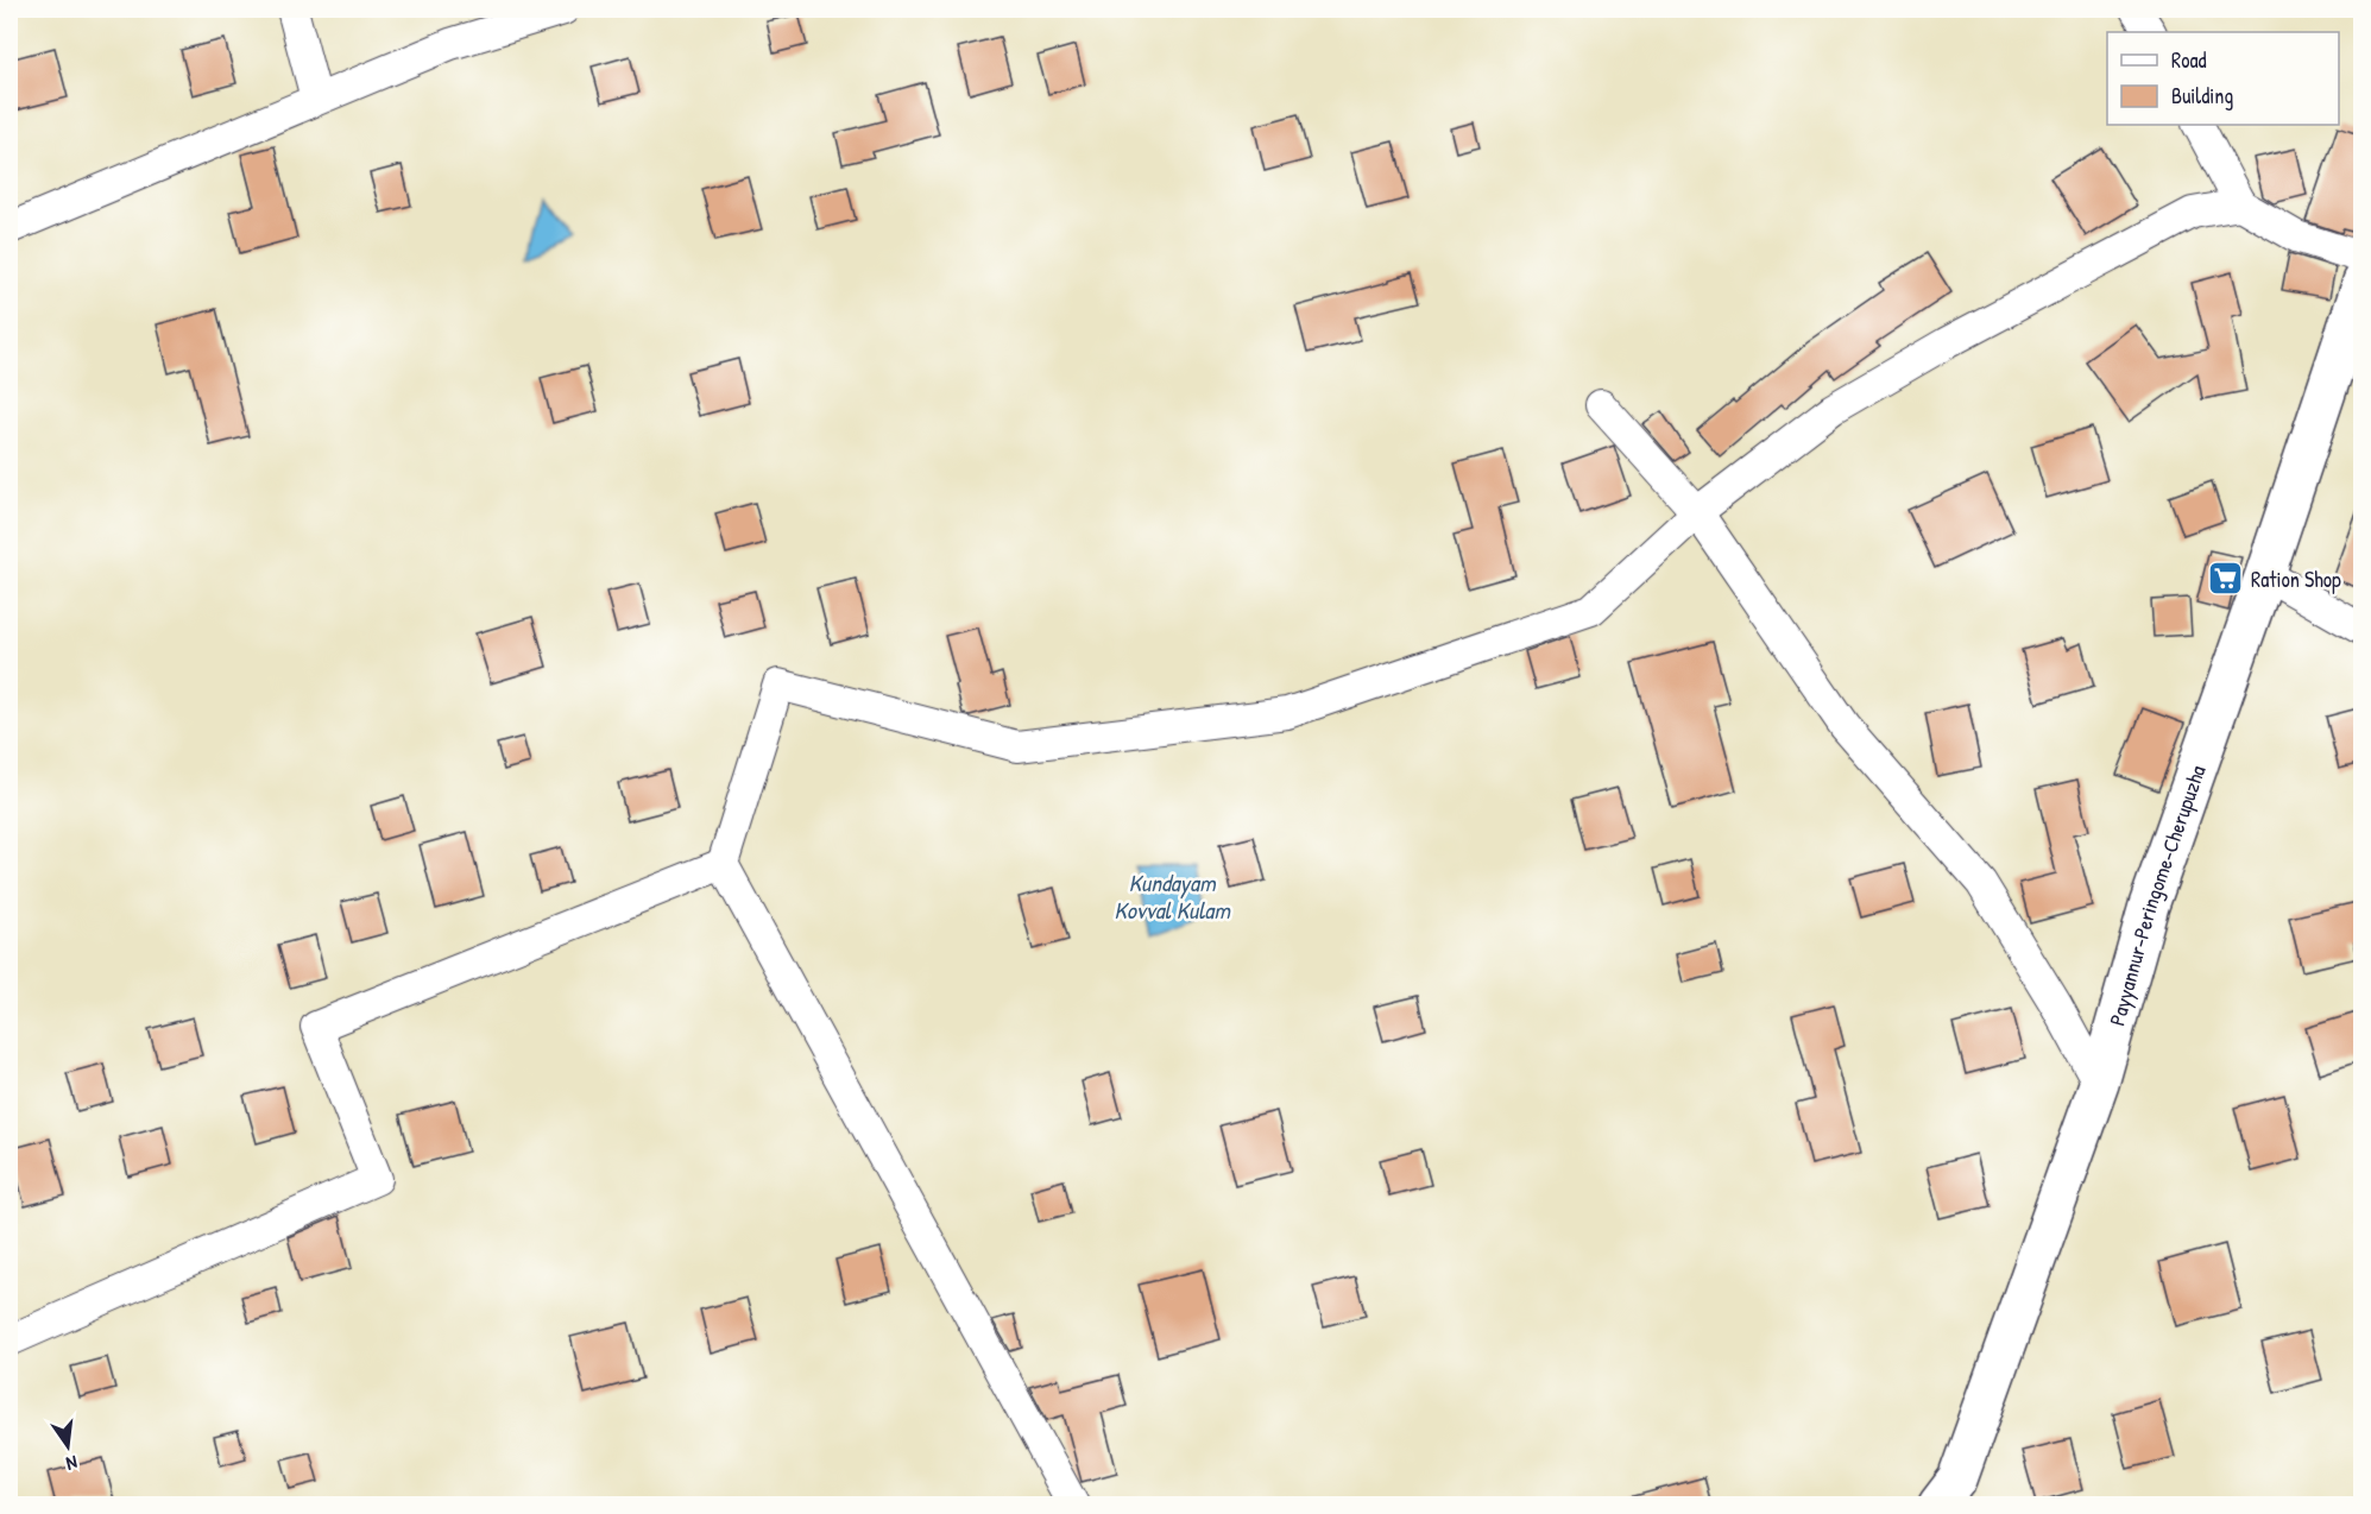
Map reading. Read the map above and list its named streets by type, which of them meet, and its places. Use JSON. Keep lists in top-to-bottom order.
{
  "streets": {
    "main road": ["Payyannur-Peringome-Cherupuzha"]
  },
  "water": ["Kundayam Kovval Kulam"],
  "places": {
    "supermarket": ["Ration Shop"]
  },
  "legend": ["Road", "Building"],
  "north": "bottom"
}
